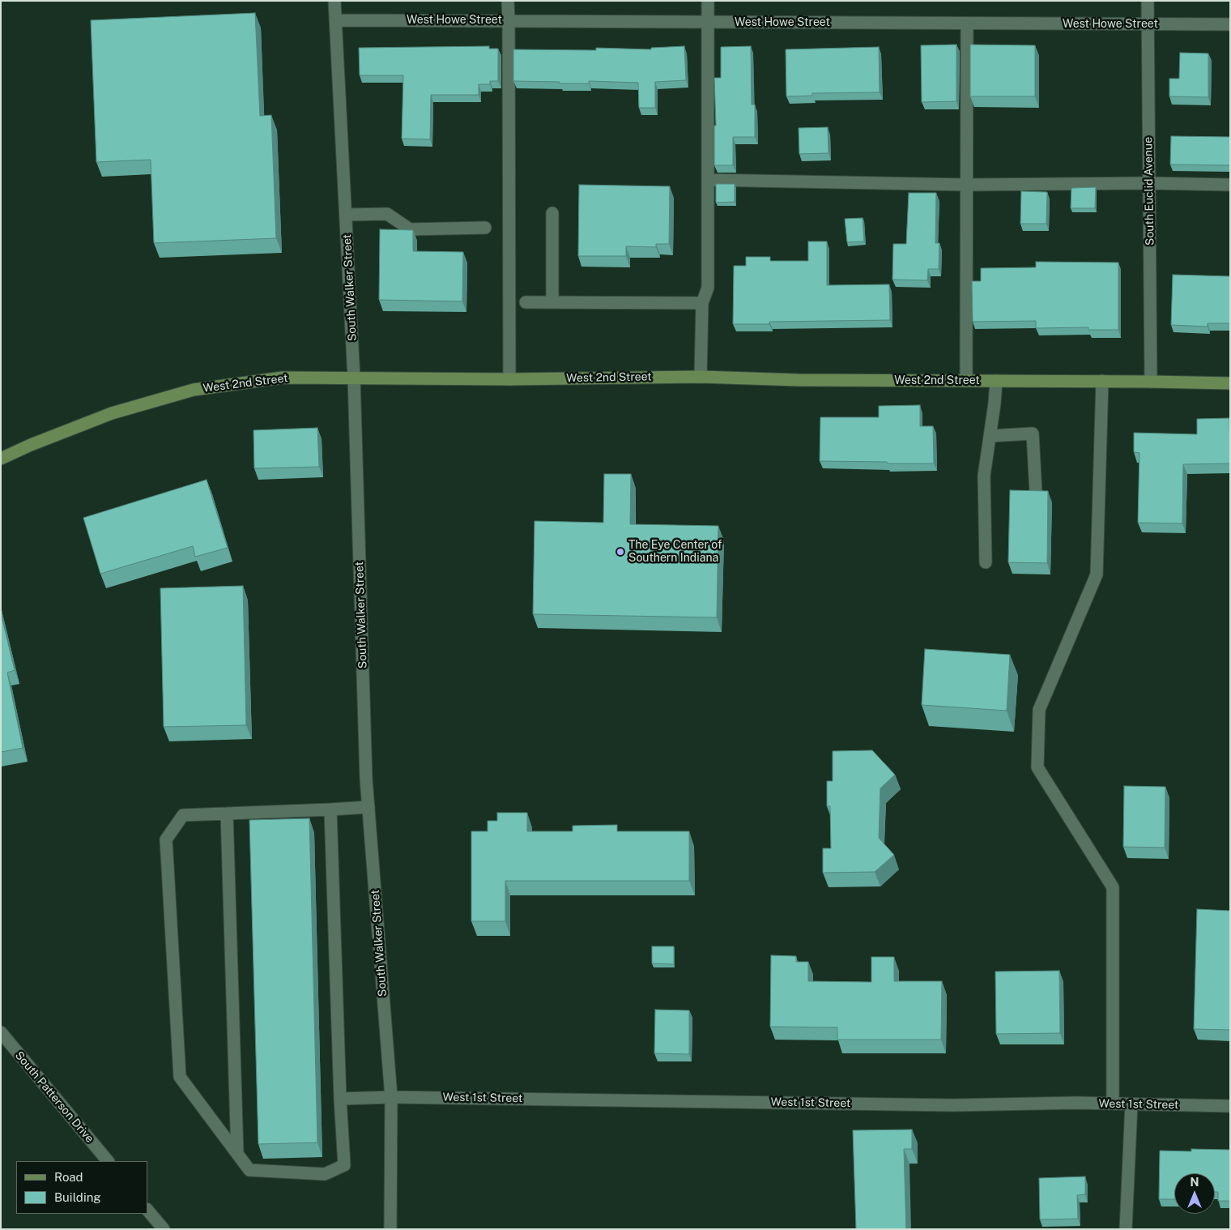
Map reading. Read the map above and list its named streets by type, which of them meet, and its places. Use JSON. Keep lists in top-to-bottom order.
{
  "streets": {
    "main road": ["West 2nd Street"],
    "street": [
      "West Howe Street",
      "South Euclid Avenue",
      "South Walker Street",
      "South Patterson Drive",
      "West 1st Street"
    ]
  },
  "crossings": [
    ["West Howe Street", "South Euclid Avenue"],
    ["West Howe Street", "South Walker Street"],
    ["South Euclid Avenue", "West 2nd Street"],
    ["South Walker Street", "West 2nd Street"],
    ["South Walker Street", "West 1st Street"]
  ],
  "places": ["The Eye Center of Southern Indiana"],
  "legend": ["Road", "Building"],
  "north": "top"
}
